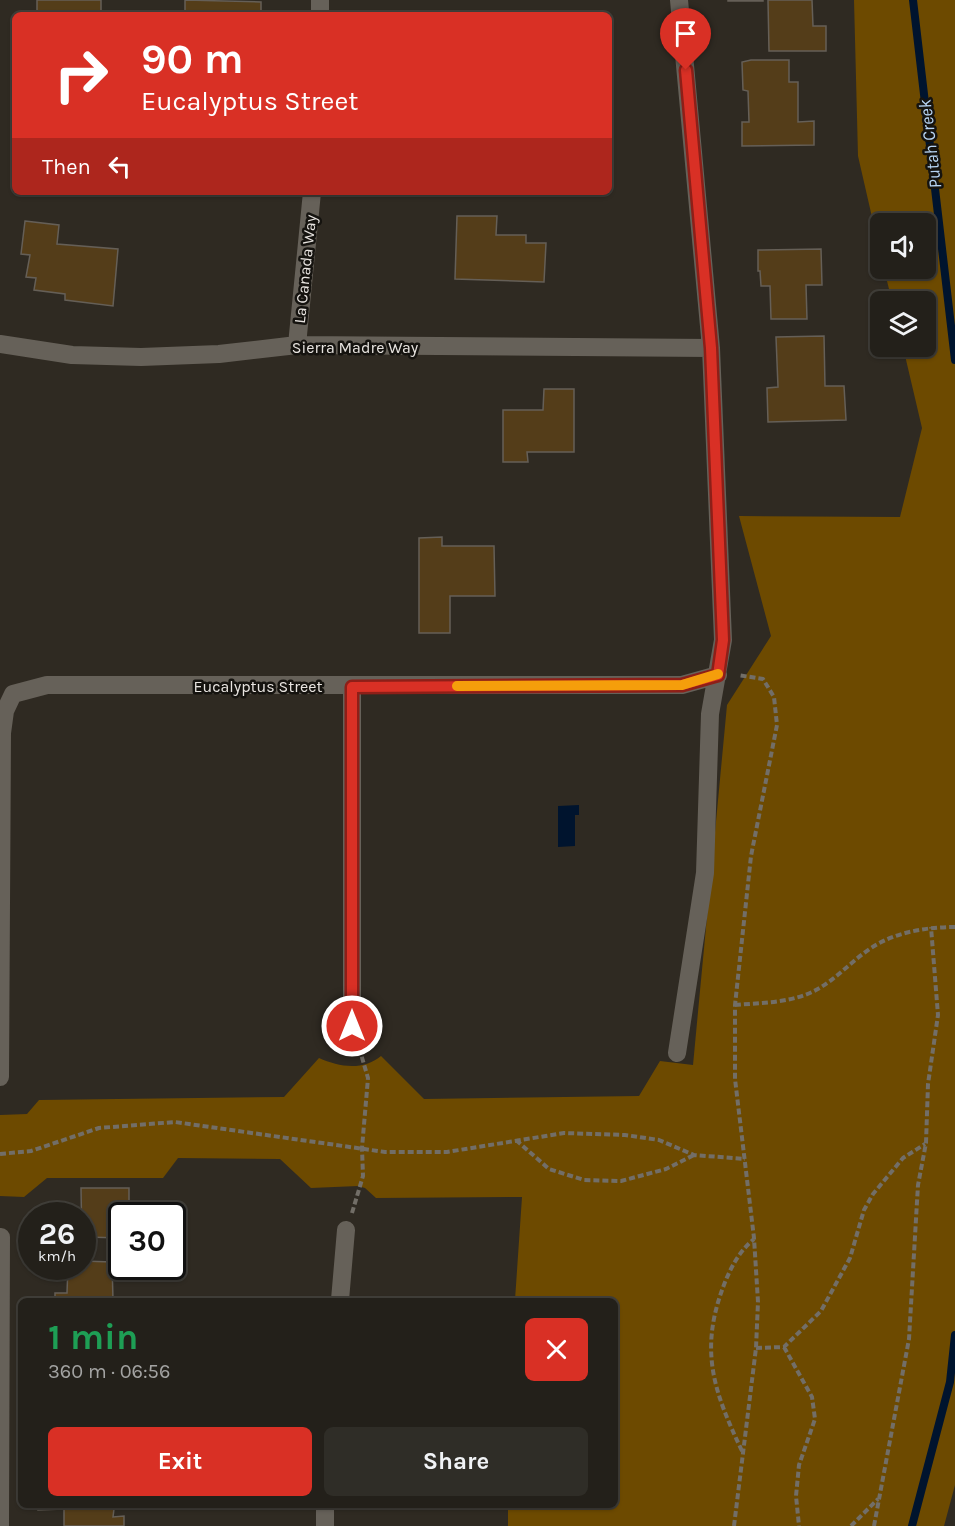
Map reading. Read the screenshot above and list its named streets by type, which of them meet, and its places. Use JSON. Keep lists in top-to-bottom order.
{
  "streets": {
    "street": ["La Canada Way", "Sierra Madre Way", "Eucalyptus Street"]
  },
  "crossings": [
    ["La Canada Way", "Sierra Madre Way"]
  ],
  "water": ["Putah Creek"],
  "page": {
    "turn": ["90 m", "Eucalyptus Street"],
    "then": "Then",
    "speed": "26 km/h",
    "limit": "30",
    "heading": ["1 min", "360 m · 06:56"],
    "buttons": ["Exit", "Share"]
  }
}
